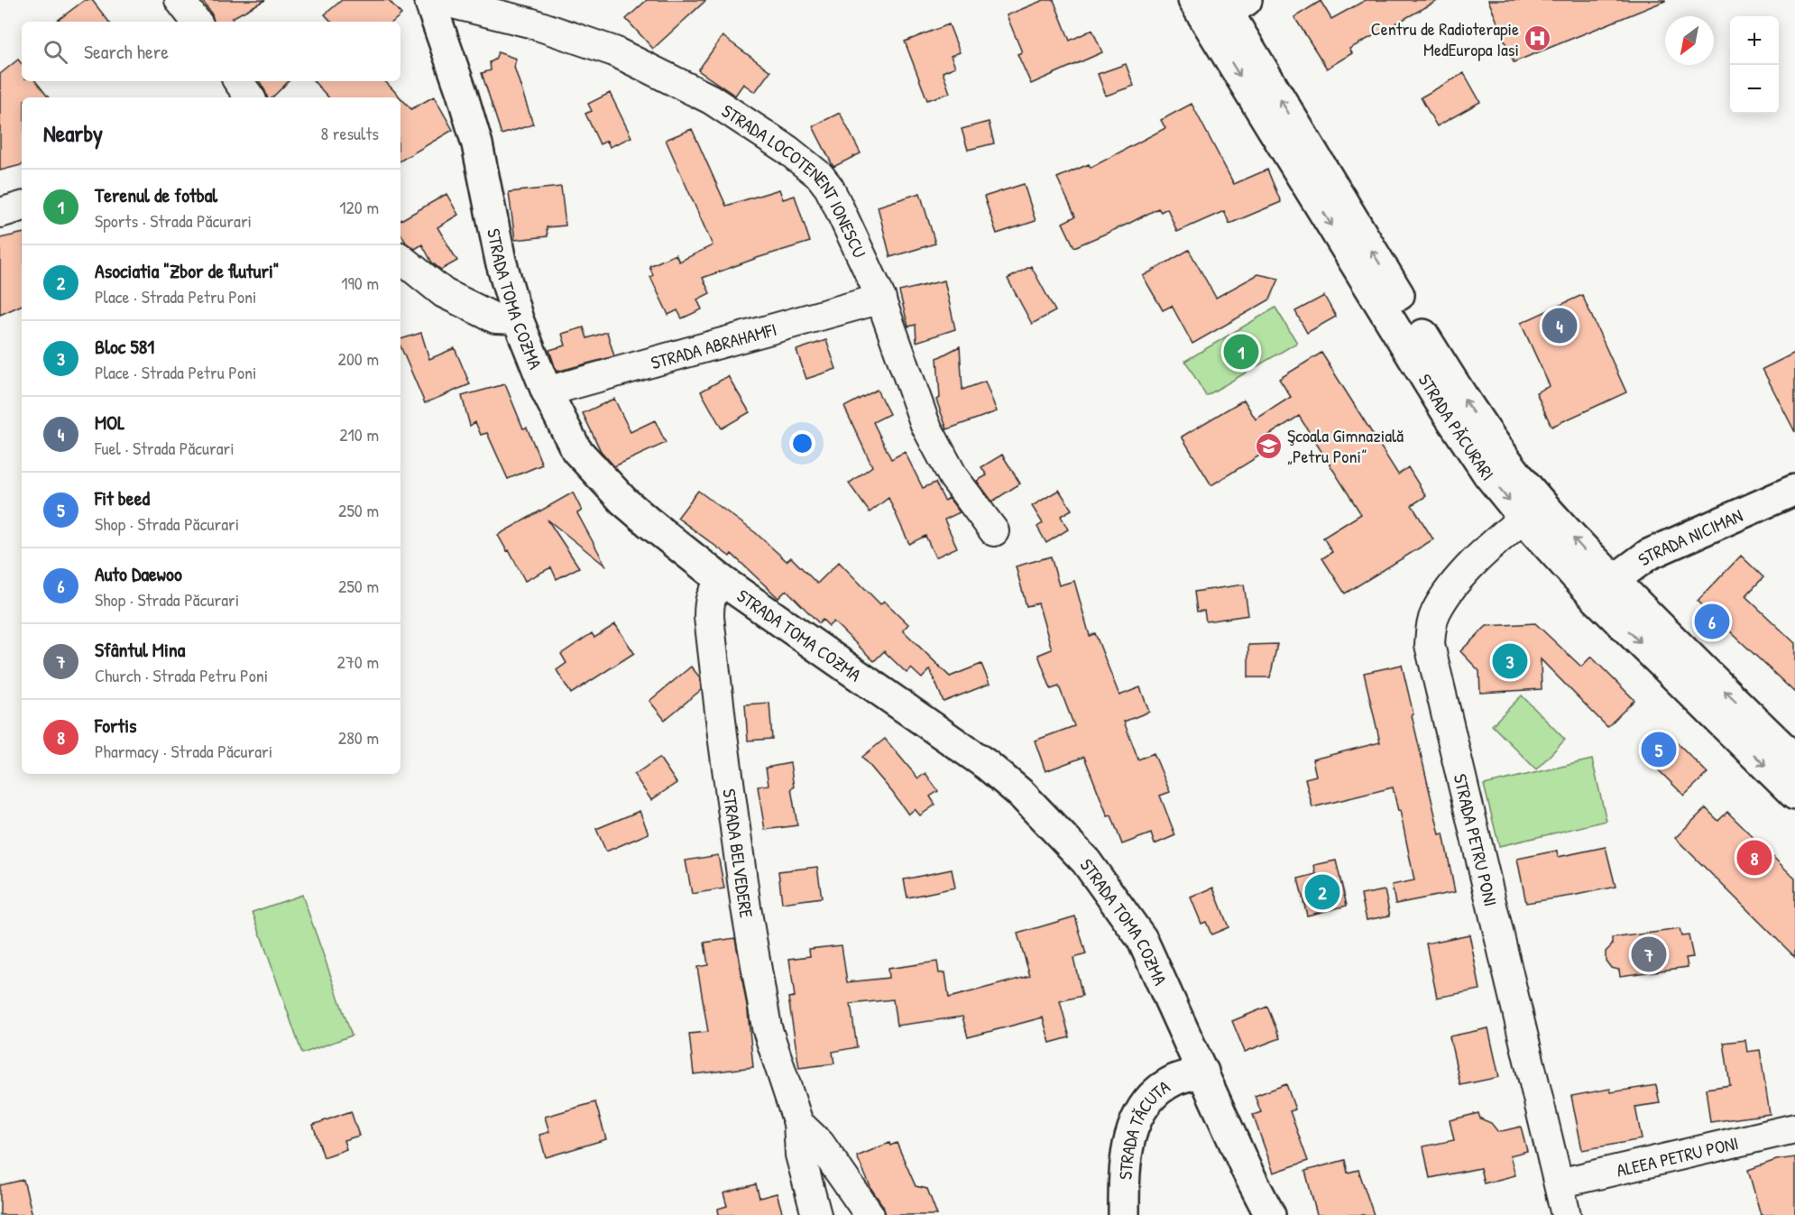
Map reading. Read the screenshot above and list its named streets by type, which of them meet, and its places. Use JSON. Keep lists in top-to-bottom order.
{
  "streets": {
    "street": [
      "STRADA LOCOTENENT IONESCU",
      "STRADA TOMA COZMA",
      "STRADA ABRAHAMFI",
      "STRADA PĂCURARI",
      "STRADA NICIMAN",
      "STRADA PETRU PONI",
      "STRADA BELVEDERE",
      "STRADA TĂCUTA",
      "ALEEA PETRU PONI"
    ]
  },
  "crossings": [
    ["STRADA LOCOTENENT IONESCU", "STRADA ABRAHAMFI"],
    ["STRADA TOMA COZMA", "STRADA ABRAHAMFI"],
    ["STRADA TOMA COZMA", "STRADA BELVEDERE"],
    ["STRADA TOMA COZMA", "STRADA TĂCUTA"],
    ["STRADA PĂCURARI", "STRADA NICIMAN"],
    ["STRADA PĂCURARI", "STRADA PETRU PONI"],
    ["STRADA PETRU PONI", "ALEEA PETRU PONI"]
  ],
  "places": {
    "hospital": ["Centru de Radioterapie MedEuropa Iasi"],
    "school or university": ["Şcoala Gimnazială „Petru Poni”"]
  },
  "north": "bottom left",
  "page": {
    "map_buttons": ["+", "−"],
    "search": "Search here",
    "heading": ["Nearby", "8 results"],
    "list": [
      {
        "mark": "1",
        "name": "Terenul de fotbal",
        "note": "Sports · Strada Păcurari",
        "value": "120 m"
      },
      {
        "mark": "2",
        "name": "Asociatia \"Zbor de fluturi\"",
        "note": "Place · Strada Petru Poni",
        "value": "190 m"
      },
      {
        "mark": "3",
        "name": "Bloc 581",
        "note": "Place · Strada Petru Poni",
        "value": "200 m"
      },
      {
        "mark": "4",
        "name": "MOL",
        "note": "Fuel · Strada Păcurari",
        "value": "210 m"
      },
      {
        "mark": "5",
        "name": "Fit beed",
        "note": "Shop · Strada Păcurari",
        "value": "250 m"
      },
      {
        "mark": "6",
        "name": "Auto Daewoo",
        "note": "Shop · Strada Păcurari",
        "value": "250 m"
      },
      {
        "mark": "7",
        "name": "Sfântul Mina",
        "note": "Church · Strada Petru Poni",
        "value": "270 m"
      },
      {
        "mark": "8",
        "name": "Fortis",
        "note": "Pharmacy · Strada Păcurari",
        "value": "280 m"
      }
    ],
    "pins": [
      "4",
      "1",
      "6",
      "3",
      "5",
      "8",
      "2",
      "7"
    ]
  }
}
